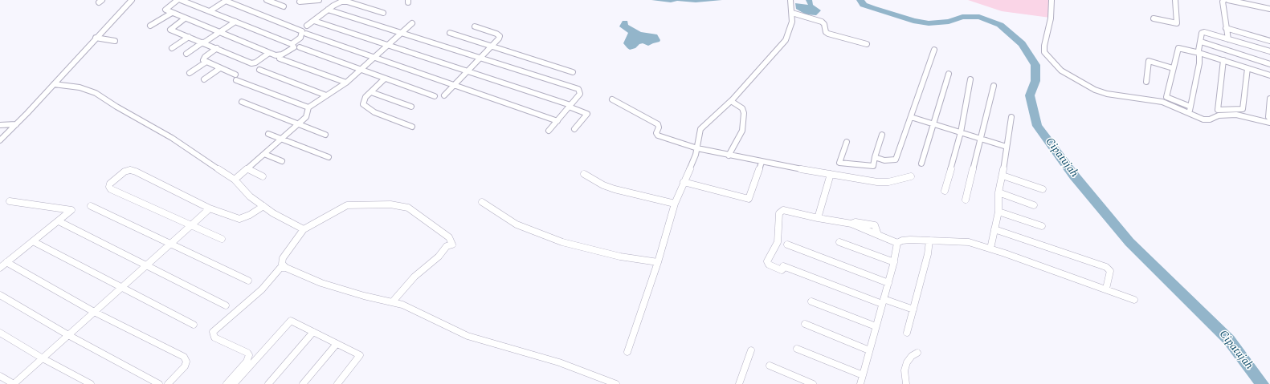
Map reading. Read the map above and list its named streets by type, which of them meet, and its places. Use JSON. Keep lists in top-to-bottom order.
{
  "water": ["Cipatujah"]
}
